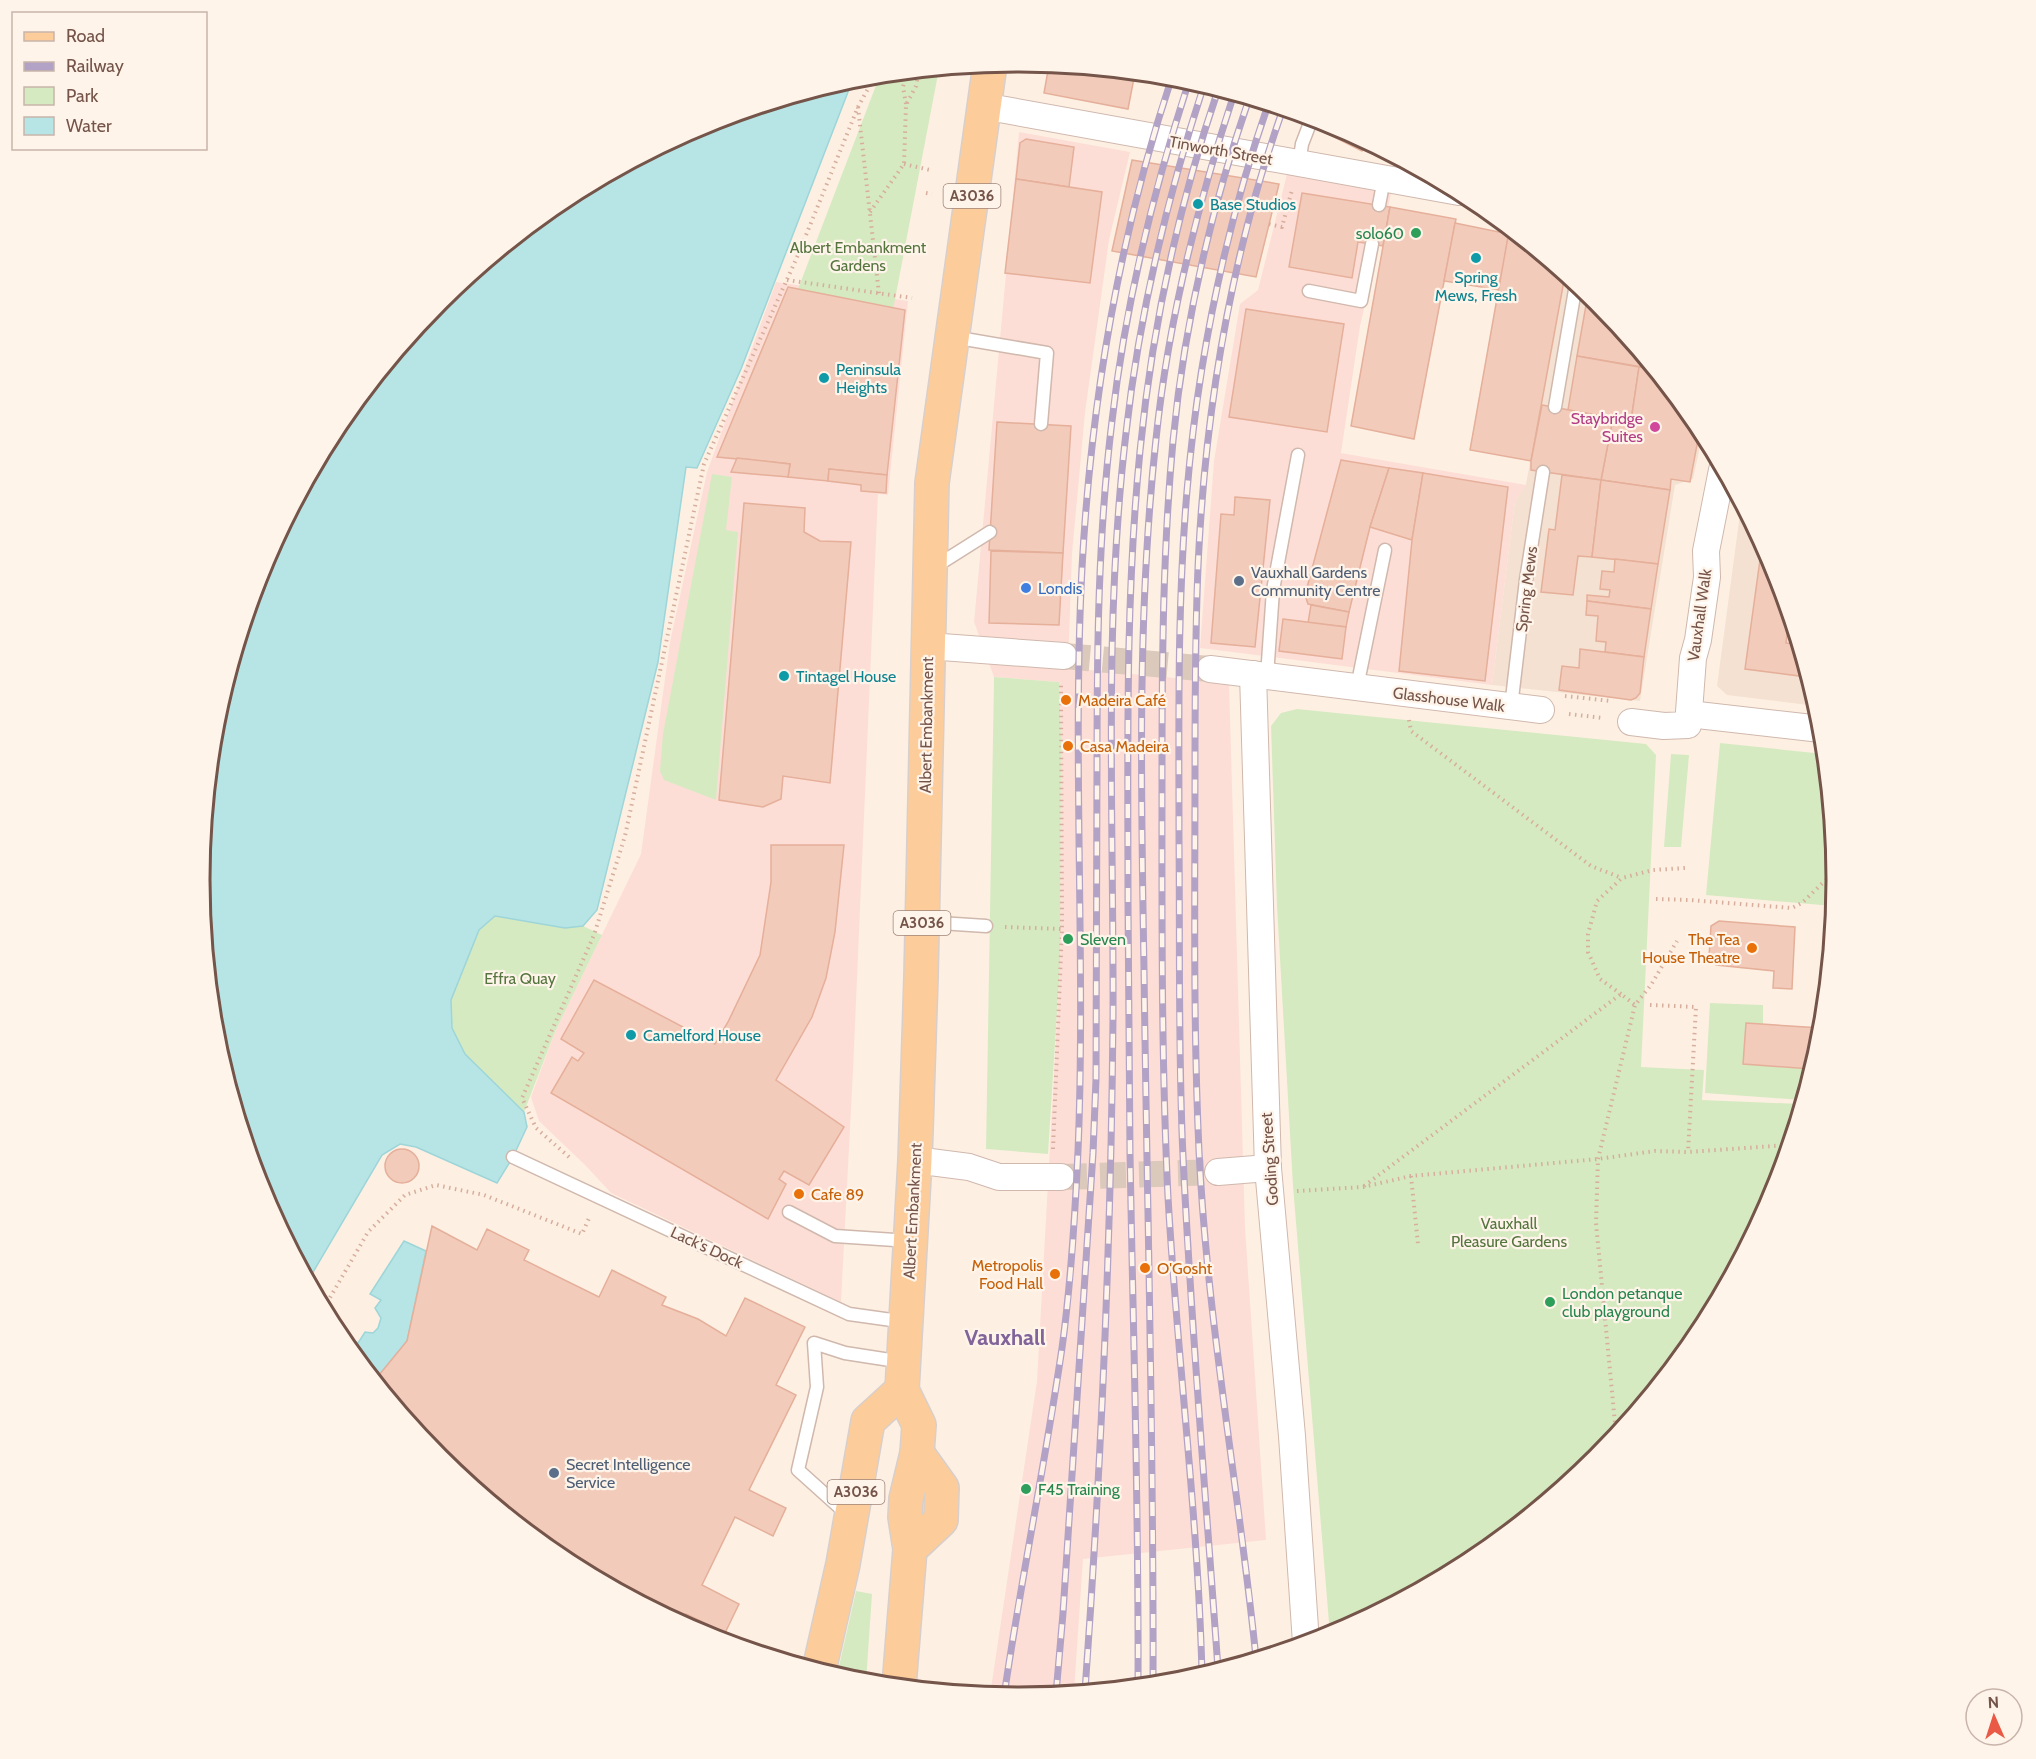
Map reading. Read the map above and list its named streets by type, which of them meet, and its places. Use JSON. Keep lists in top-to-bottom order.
{
  "streets": {
    "main road": ["A3036", "Albert Embankment"],
    "street": [
      "Tinworth Street",
      "Vauxhall Walk",
      "Glasshouse Walk",
      "Goding Street"
    ],
    "lane": ["Spring Mews", "Lack's Dock"]
  },
  "crossings": [
    ["Tinworth Street", "Albert Embankment"],
    ["A3036", "Albert Embankment"],
    ["Spring Mews", "Glasshouse Walk"],
    ["Glasshouse Walk", "Goding Street"],
    ["Albert Embankment", "Lack's Dock"]
  ],
  "districts": ["Vauxhall"],
  "parks": ["Albert Embankment Gardens", "Effra Quay", "Vauxhall Pleasure Gardens"],
  "places": [
    "Base Studios",
    "solo60",
    "Spring Mews, Fresh",
    "Peninsula Heights",
    "Staybridge Suites",
    "Vauxhall Gardens Community Centre",
    "Londis",
    "Tintagel House",
    "Madeira Café",
    "Casa Madeira",
    "Sleven",
    "The Tea House Theatre",
    "Camelford House",
    "Cafe 89",
    "O'Gosht",
    "Metropolis Food Hall",
    "London petanque club playground",
    "Secret Intelligence Service",
    "F45 Training"
  ],
  "legend": [
    "Road",
    "Railway",
    "Park",
    "Water"
  ],
  "north": "top"
}
